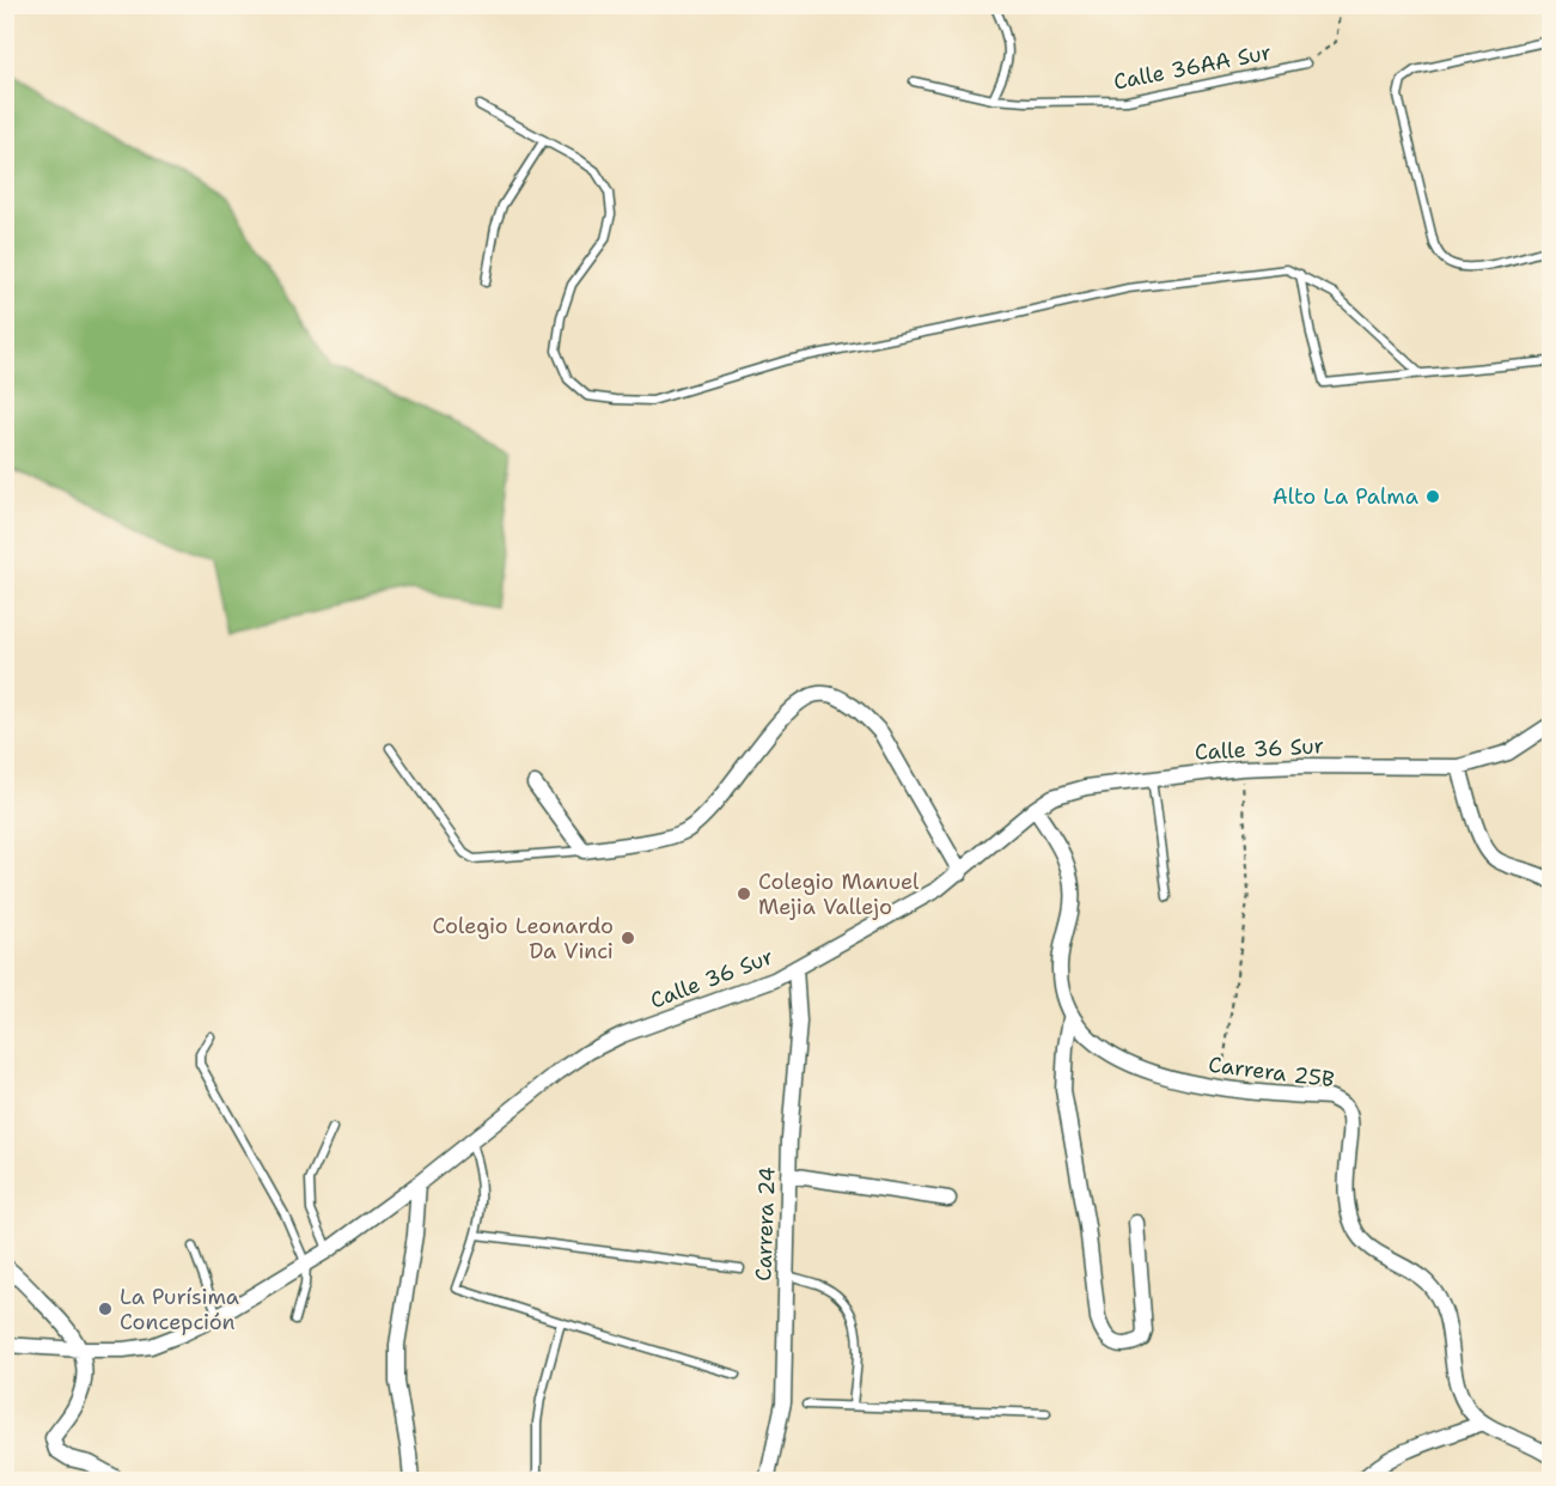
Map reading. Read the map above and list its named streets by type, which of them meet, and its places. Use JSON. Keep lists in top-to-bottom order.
{
  "streets": {
    "street": ["Calle 36 Sur", "Carrera 25B", "Carrera 24"],
    "lane": ["Calle 36AA Sur"]
  },
  "crossings": [
    ["Calle 36 Sur", "Carrera 24"]
  ],
  "places": [
    "Alto La Palma",
    "Colegio Manuel Mejia Vallejo",
    "Colegio Leonardo Da Vinci",
    "La Purísima Concepción"
  ]
}
